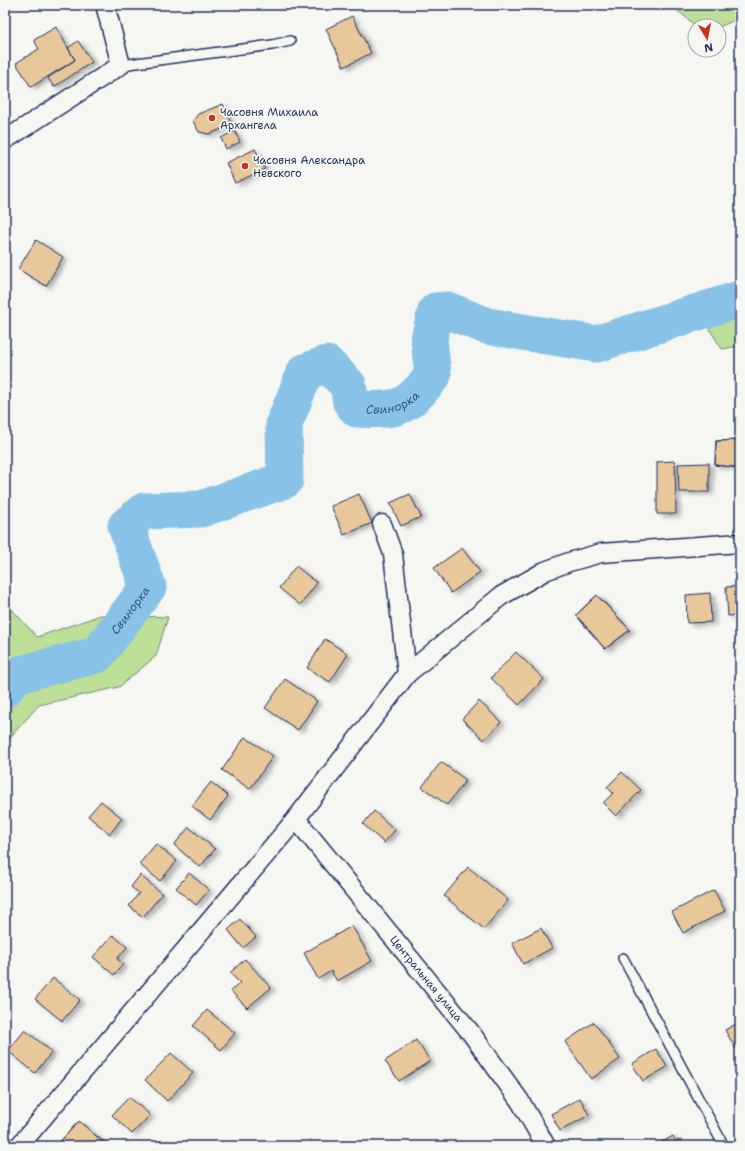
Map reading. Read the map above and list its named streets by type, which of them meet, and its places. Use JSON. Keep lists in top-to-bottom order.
{
  "streets": {
    "street": ["Центральная улица"]
  },
  "water": ["Свинорка"],
  "places": ["Часовня Михаила Архангела", "Часовня Александра Невского"],
  "north": "bottom"
}
